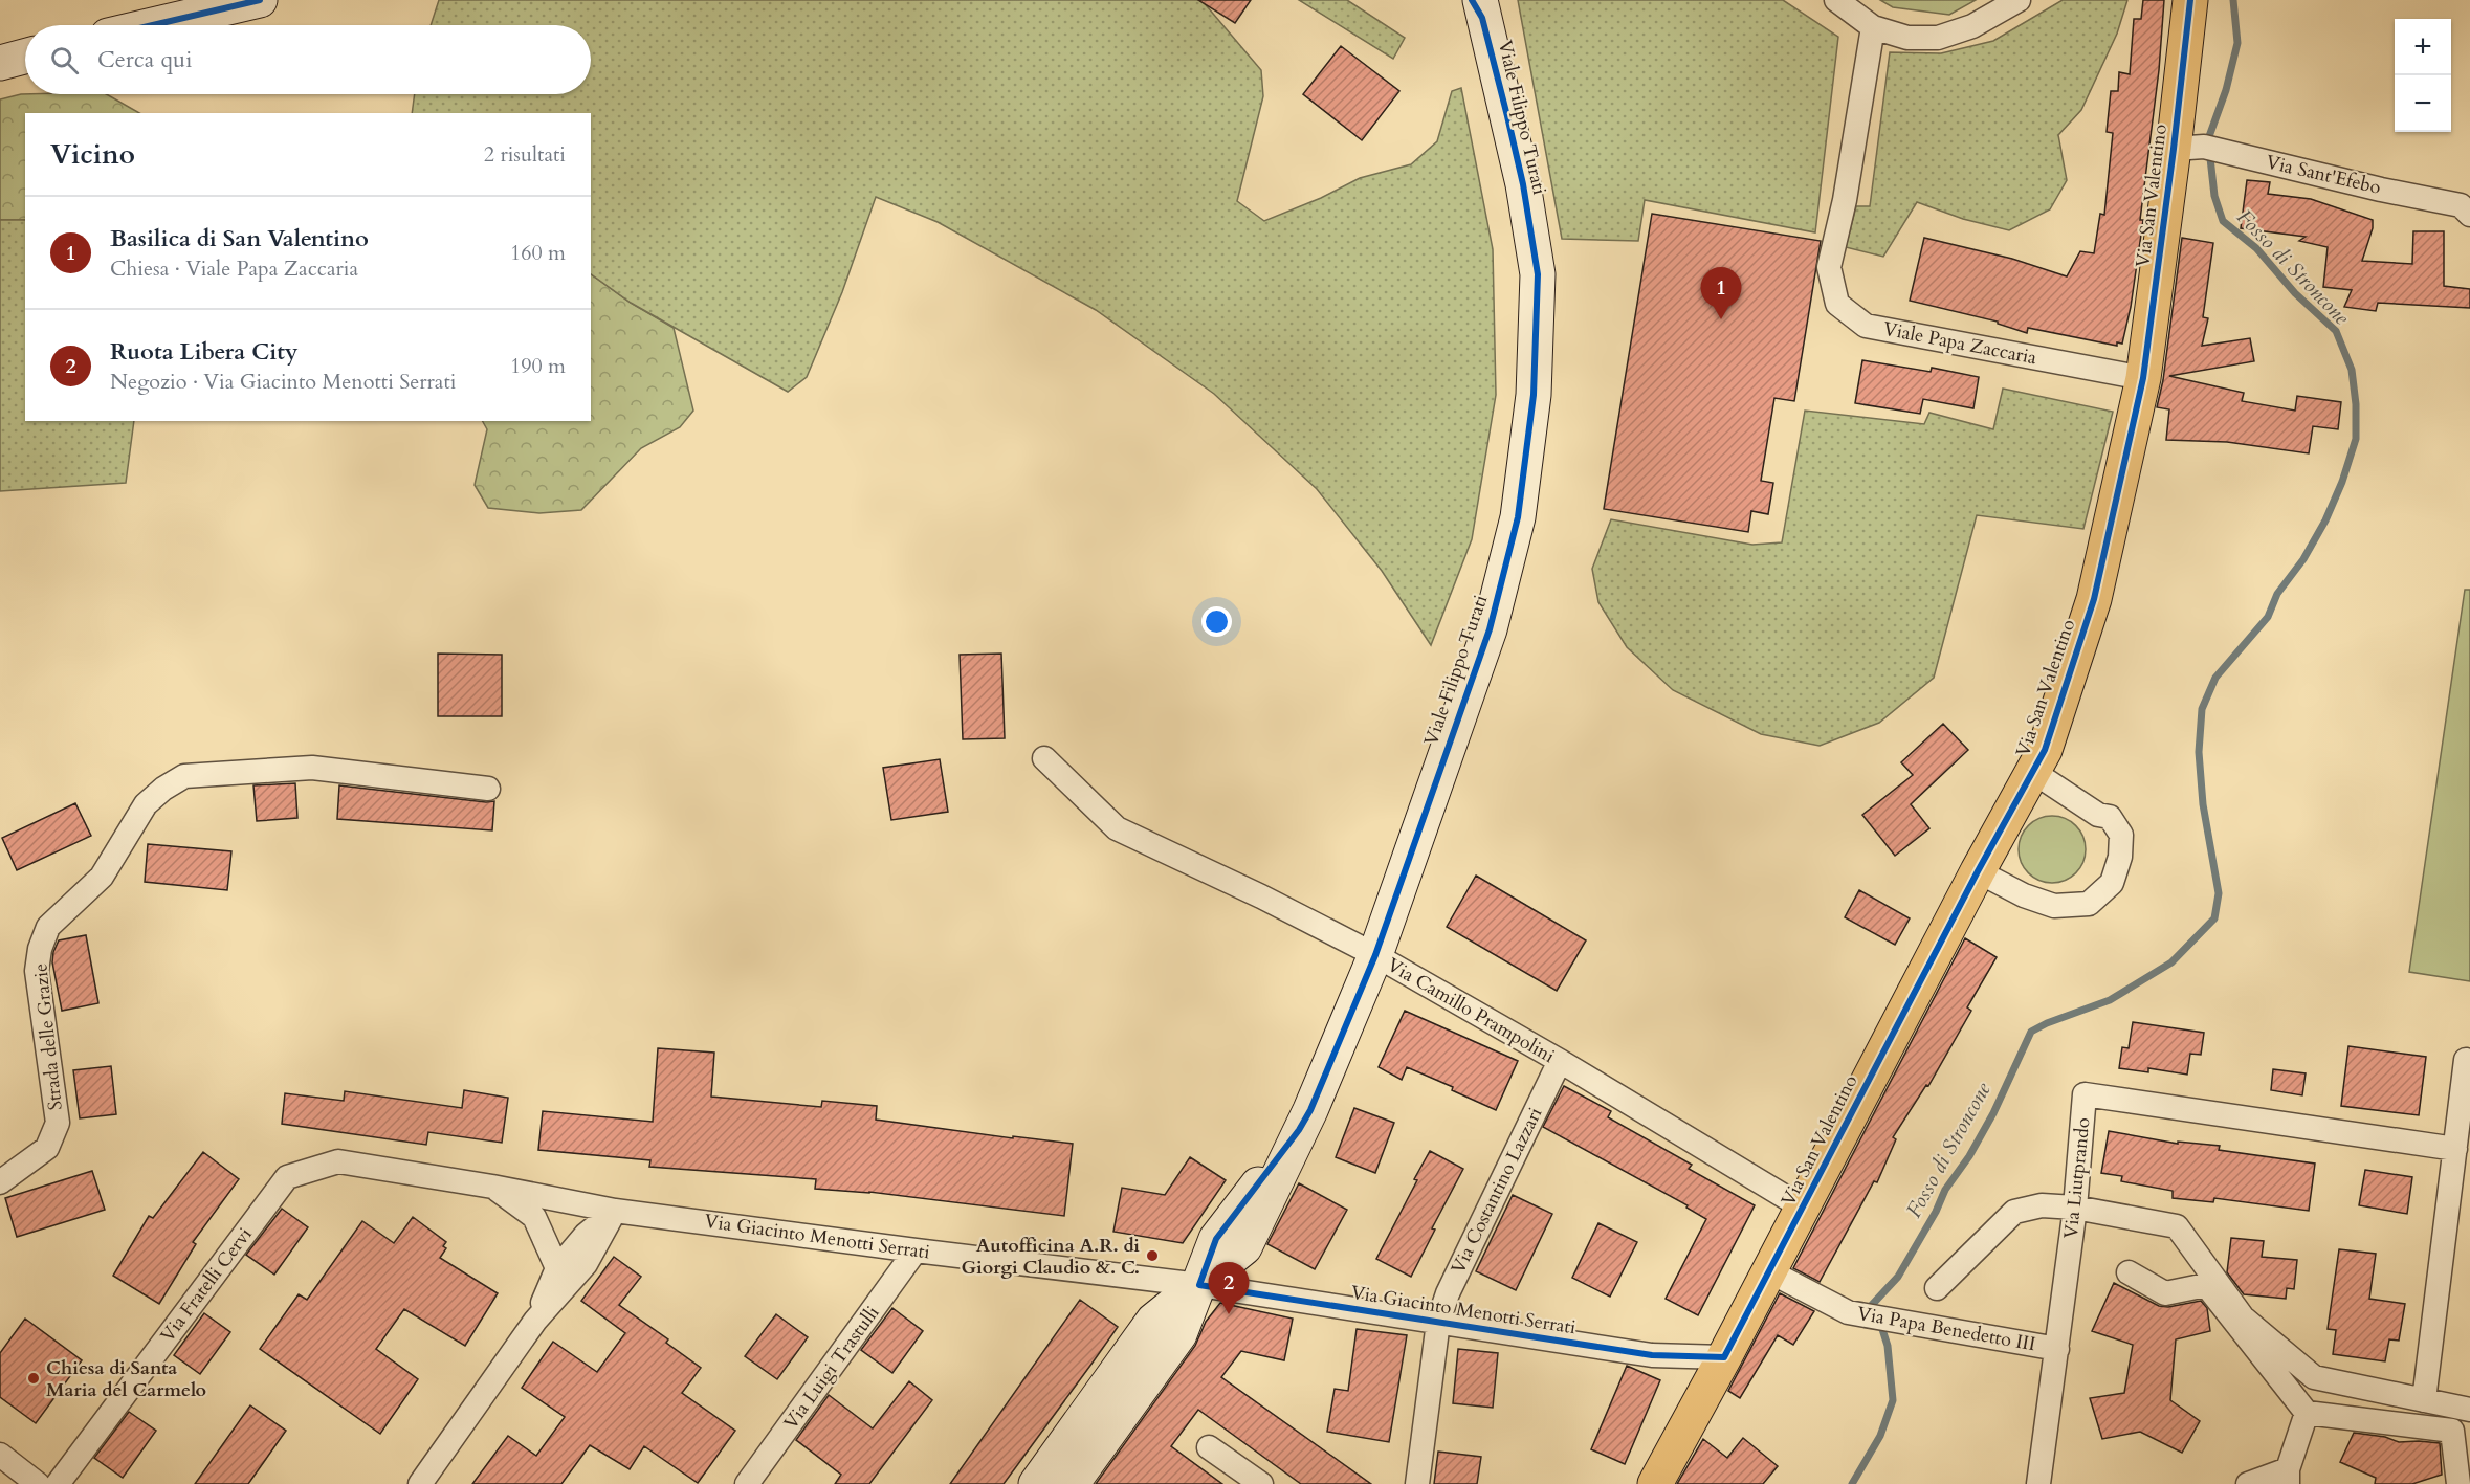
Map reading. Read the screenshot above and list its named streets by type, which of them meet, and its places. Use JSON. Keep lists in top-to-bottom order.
{
  "streets": {
    "main road": ["Via San Valentino"],
    "street": [
      "Viale Filippo Turati",
      "Via Sant'Efebo",
      "Viale Papa Zaccaria",
      "Via Camillo Prampolini",
      "Strada delle Grazie",
      "Via Liutprando",
      "Via Costantino Lazzari",
      "Via Giacinto Menotti Serrati",
      "Via Fratelli Cervi",
      "Via Papa Benedetto III",
      "Via Luigi Trastulli"
    ]
  },
  "crossings": [
    ["Viale Filippo Turati", "Via Camillo Prampolini"],
    ["Viale Filippo Turati", "Via Giacinto Menotti Serrati"],
    ["Via Sant'Efebo", "Via San Valentino"],
    ["Via San Valentino", "Viale Papa Zaccaria"],
    ["Via San Valentino", "Via Camillo Prampolini"],
    ["Via San Valentino", "Via Giacinto Menotti Serrati"],
    ["Via San Valentino", "Via Papa Benedetto III"],
    ["Via Camillo Prampolini", "Via Costantino Lazzari"],
    ["Via Liutprando", "Via Papa Benedetto III"],
    ["Via Costantino Lazzari", "Via Giacinto Menotti Serrati"],
    ["Via Giacinto Menotti Serrati", "Via Fratelli Cervi"],
    ["Via Giacinto Menotti Serrati", "Via Luigi Trastulli"]
  ],
  "water": ["Fosso di Stroncone"],
  "places": ["Autofficina A.R. di Giorgi Claudio &. C.", "Chiesa di Santa Maria del Carmelo"],
  "page": {
    "map_buttons": ["+", "−"],
    "search": "Cerca qui",
    "heading": ["Vicino", "2 risultati"],
    "list": [
      {
        "mark": "1",
        "name": "Basilica di San Valentino",
        "note": "Chiesa · Viale Papa Zaccaria",
        "value": "160 m"
      },
      {
        "mark": "2",
        "name": "Ruota Libera City",
        "note": "Negozio · Via Giacinto Menotti Serrati",
        "value": "190 m"
      }
    ],
    "pins": ["1", "2"]
  }
}
